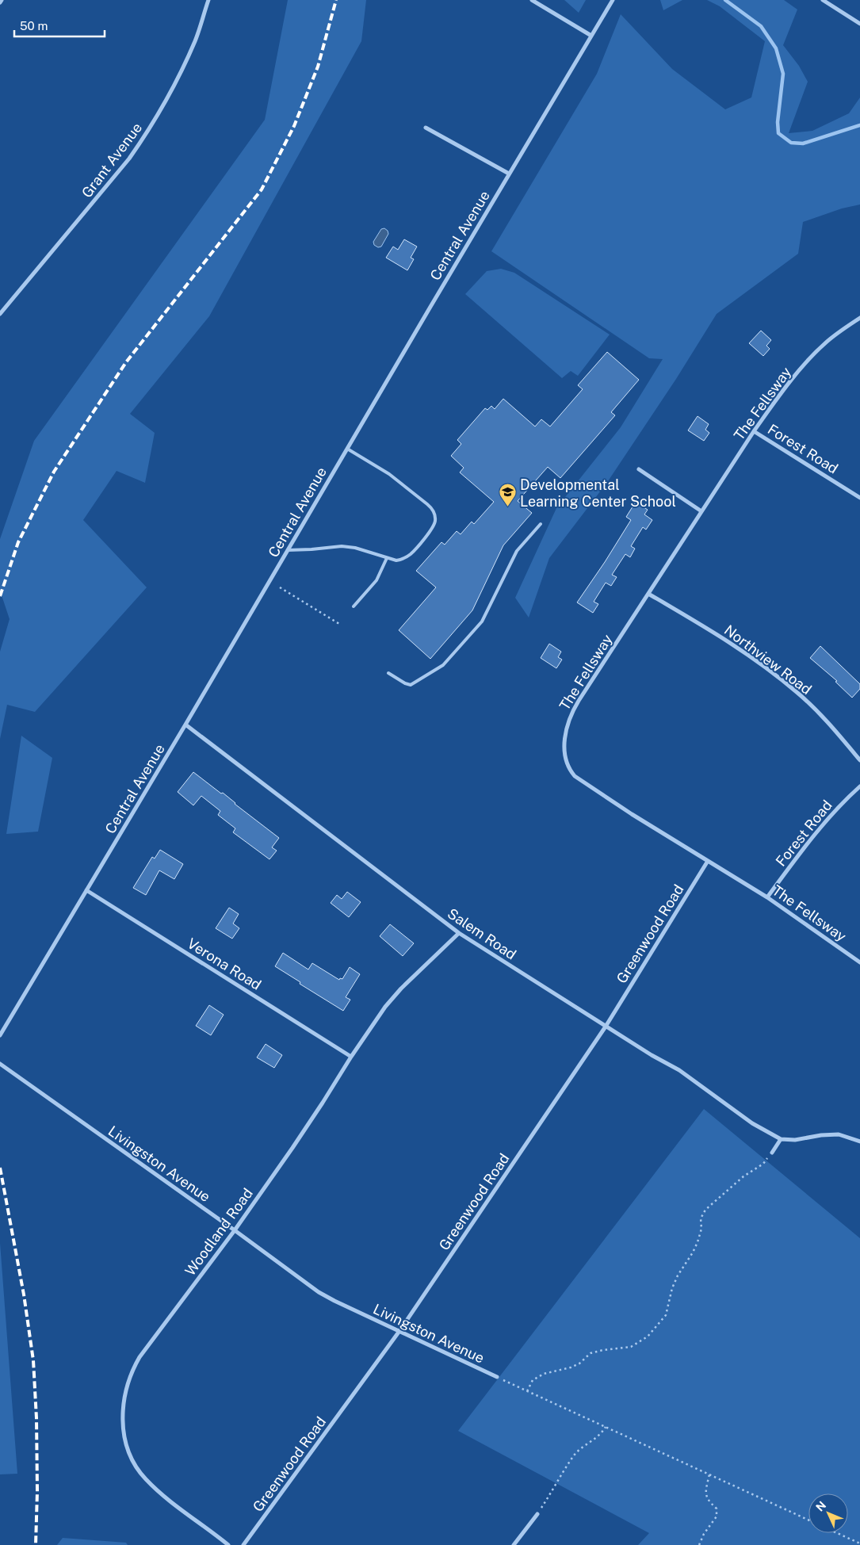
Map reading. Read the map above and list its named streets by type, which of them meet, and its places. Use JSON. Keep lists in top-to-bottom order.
{
  "streets": {
    "street": [
      "Grant Avenue",
      "Central Avenue",
      "The Fellsway",
      "Forest Road",
      "Northview Road",
      "Salem Road",
      "Greenwood Road",
      "Verona Road",
      "Livingston Avenue",
      "Woodland Road"
    ]
  },
  "crossings": [
    ["Central Avenue", "Salem Road"],
    ["Central Avenue", "Verona Road"],
    ["The Fellsway", "Forest Road"],
    ["The Fellsway", "Northview Road"],
    ["The Fellsway", "Greenwood Road"],
    ["Salem Road", "Greenwood Road"],
    ["Salem Road", "Woodland Road"],
    ["Greenwood Road", "Livingston Avenue"],
    ["Verona Road", "Woodland Road"],
    ["Livingston Avenue", "Woodland Road"]
  ],
  "places": {
    "school or university": ["Developmental Learning Center School"]
  },
  "scale_bar": "50 m",
  "north": "top left"
}
